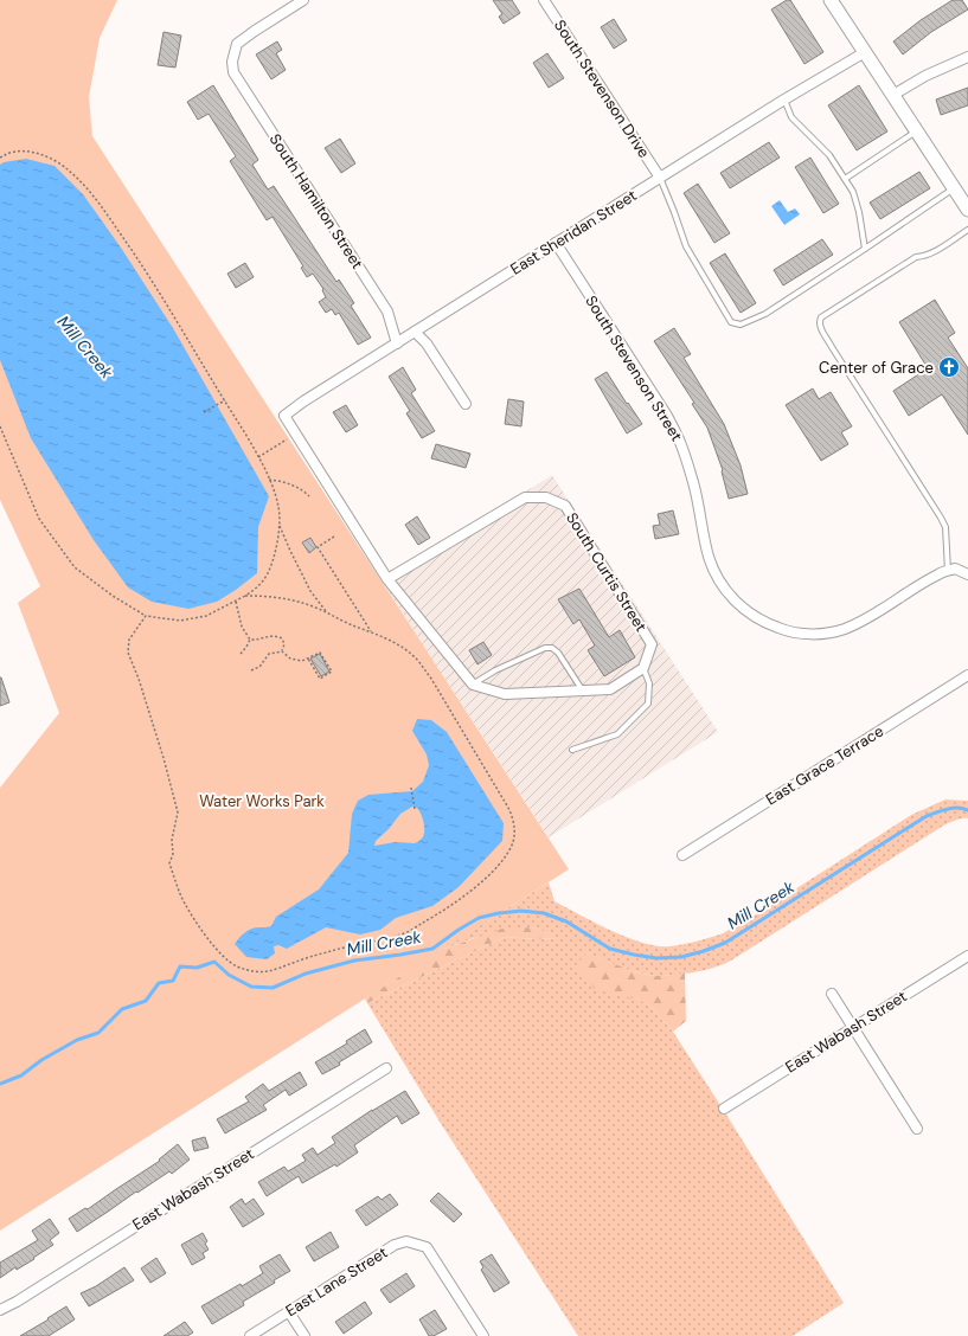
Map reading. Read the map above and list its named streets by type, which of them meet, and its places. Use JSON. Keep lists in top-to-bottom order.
{
  "streets": {
    "street": [
      "South Stevenson Drive",
      "South Hamilton Street",
      "East Sheridan Street",
      "South Stevenson Street",
      "South Curtis Street",
      "East Grace Terrace",
      "East Wabash Street",
      "East Lane Street"
    ]
  },
  "crossings": [
    ["South Stevenson Drive", "East Sheridan Street"],
    ["South Hamilton Street", "East Sheridan Street"],
    ["East Sheridan Street", "South Stevenson Street"]
  ],
  "water": ["Mill Creek"],
  "parks": ["Water Works Park"],
  "places": {
    "church": ["Center of Grace"]
  }
}
